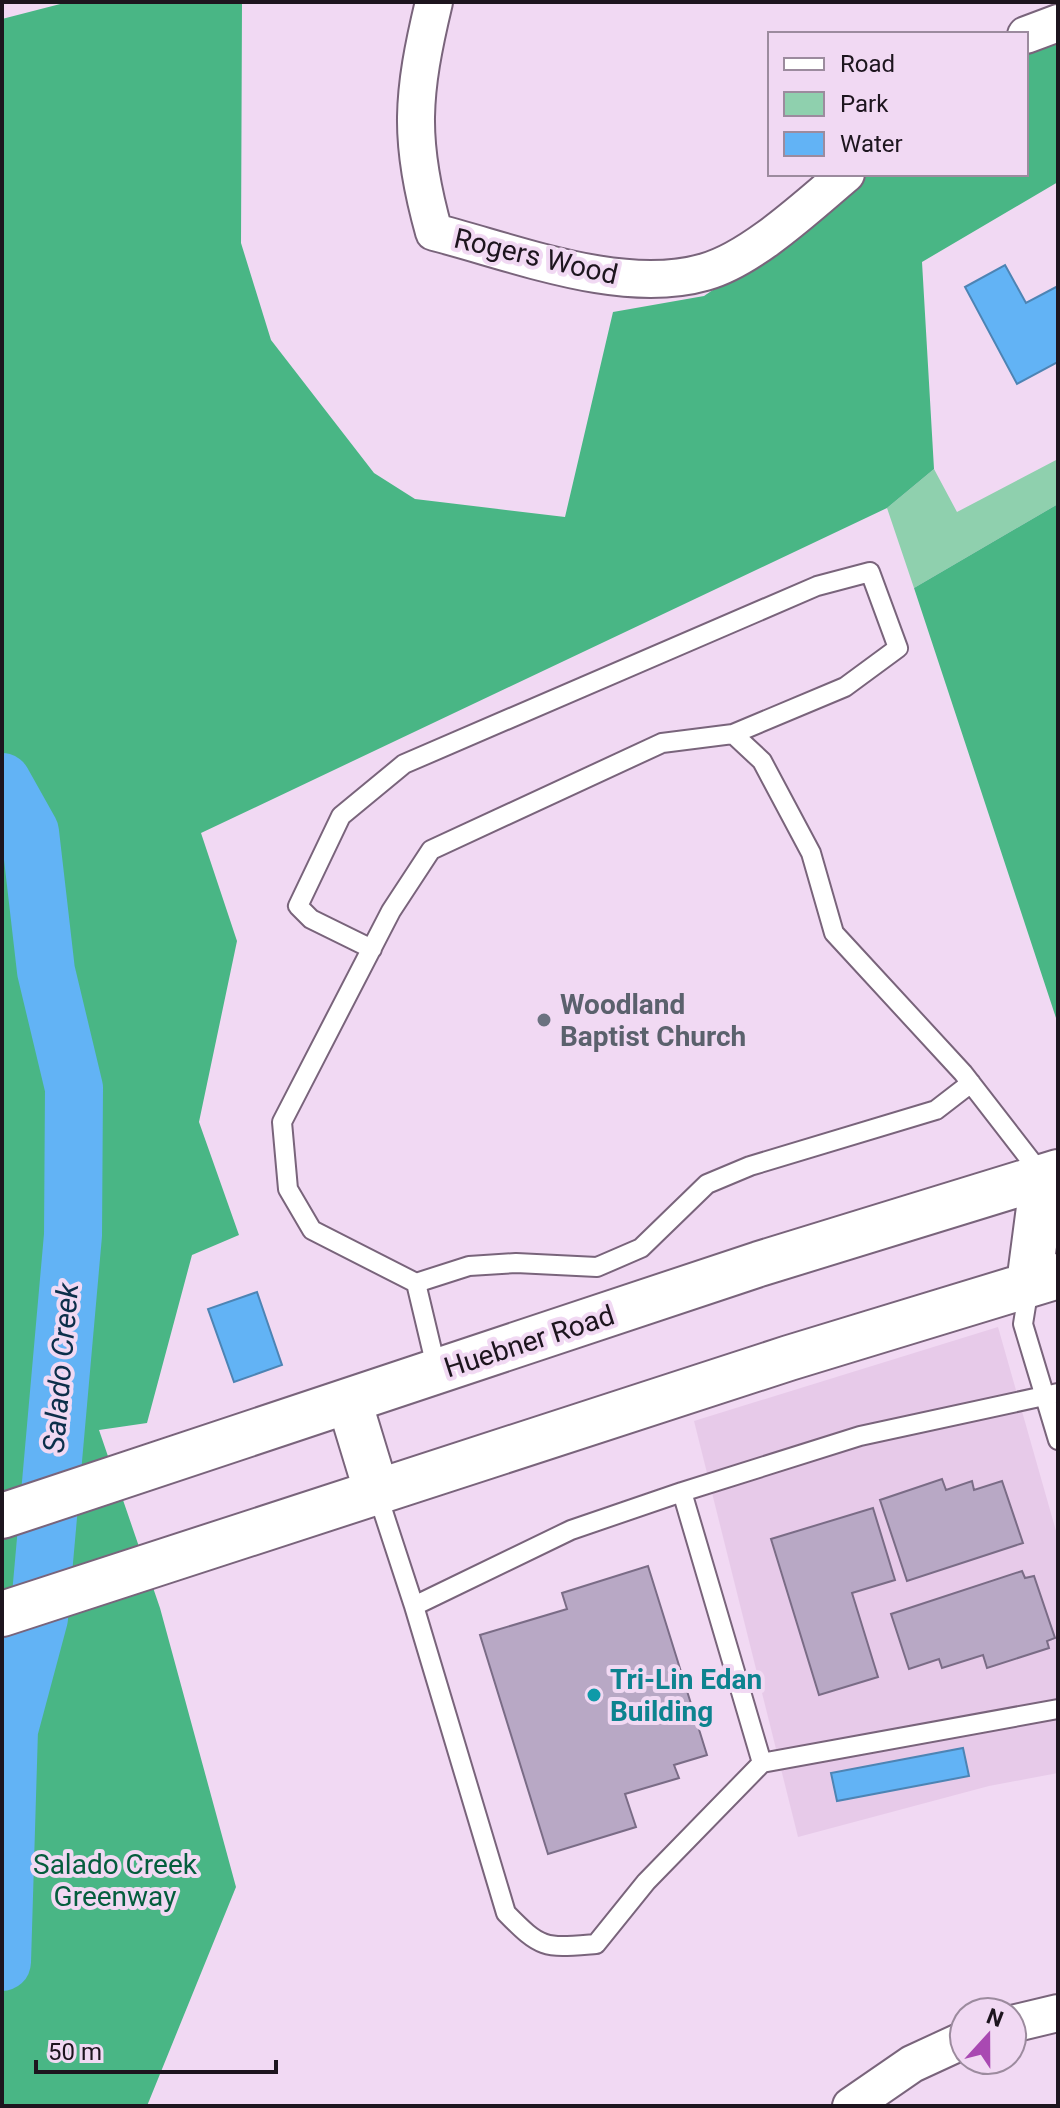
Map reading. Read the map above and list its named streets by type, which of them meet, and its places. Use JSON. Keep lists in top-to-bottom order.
{
  "streets": {
    "main road": ["Huebner Road"],
    "street": ["Rogers Wood"]
  },
  "water": ["Salado Creek"],
  "parks": ["Salado Creek Greenway"],
  "places": ["Woodland Baptist Church", "Tri-Lin Edan Building"],
  "legend": ["Road", "Park", "Water"],
  "scale_bar": "50 m",
  "north": "top"
}
